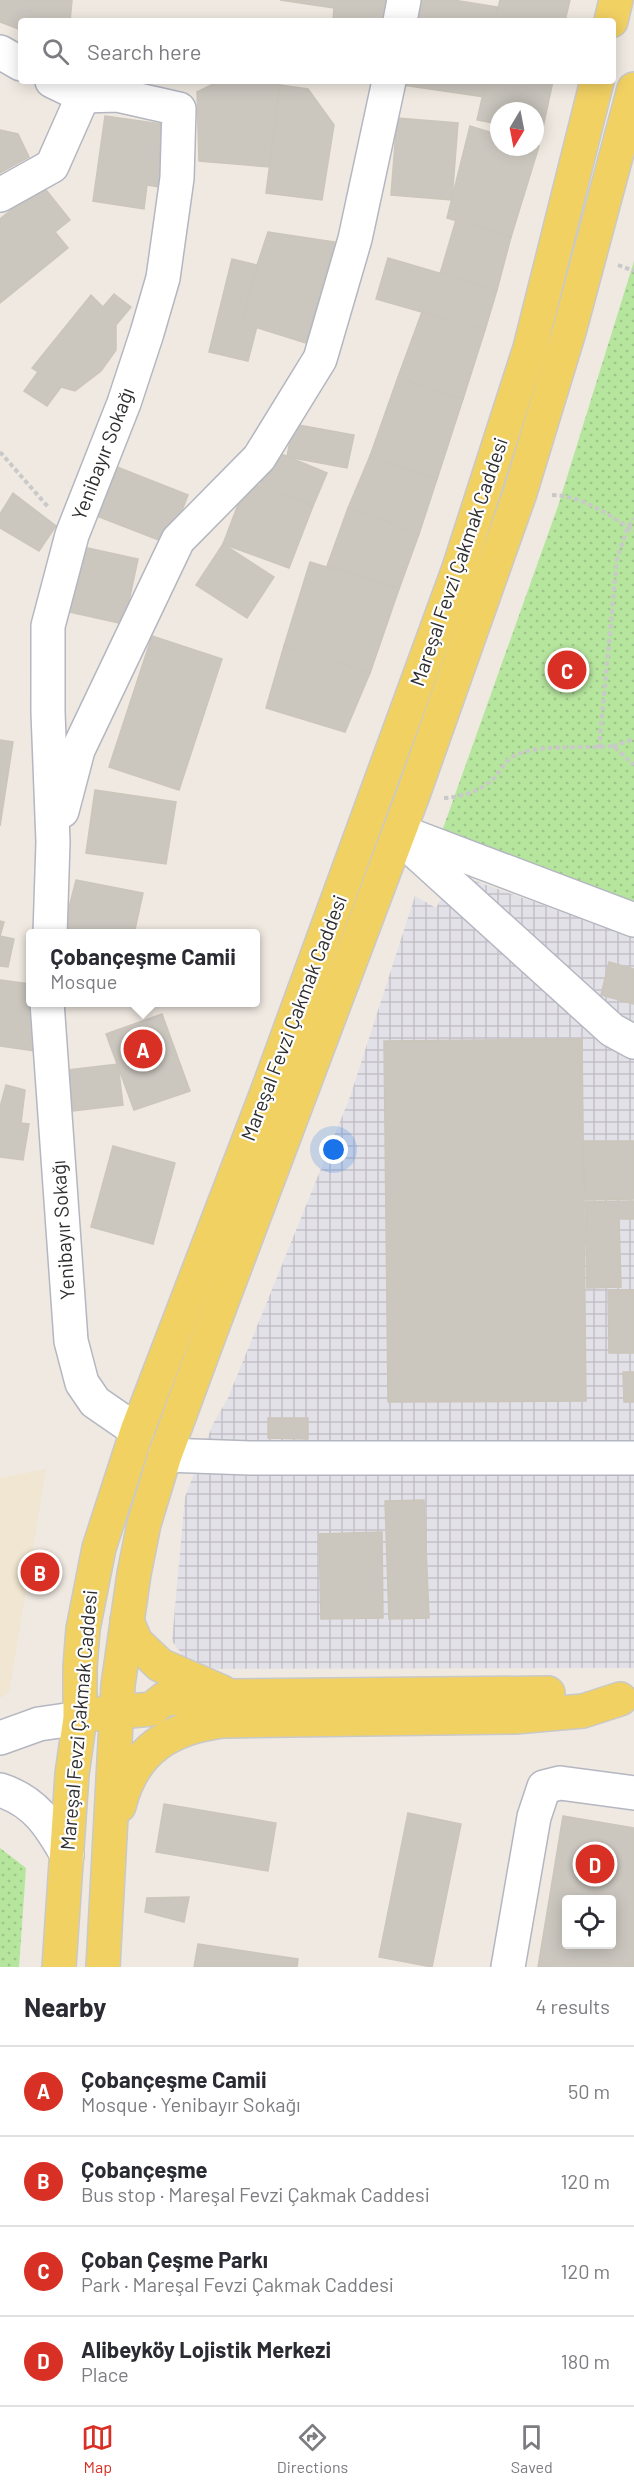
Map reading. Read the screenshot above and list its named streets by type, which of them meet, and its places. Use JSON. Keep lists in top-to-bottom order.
{
  "streets": {
    "main road": ["Mareşal Fevzi Çakmak Caddesi"],
    "street": ["Yenibayır Sokağı"]
  },
  "crossings": [
    ["Yenibayır Sokağı", "Mareşal Fevzi Çakmak Caddesi"]
  ],
  "north": "bottom",
  "page": {
    "search": "Search here",
    "pins": [
      "C",
      "A",
      "B",
      "D"
    ],
    "popup": ["Çobançeşme Camii", "Mosque"],
    "heading": ["Nearby", "4 results"],
    "list": [
      {
        "mark": "A",
        "name": "Çobançeşme Camii",
        "note": "Mosque · Yenibayır Sokağı",
        "value": "50 m"
      },
      {
        "mark": "B",
        "name": "Çobançeşme",
        "note": "Bus stop · Mareşal Fevzi Çakmak Caddesi",
        "value": "120 m"
      },
      {
        "mark": "C",
        "name": "Çoban Çeşme Parkı",
        "note": "Park · Mareşal Fevzi Çakmak Caddesi",
        "value": "120 m"
      },
      {
        "mark": "D",
        "name": "Alibeyköy Lojistik Merkezi",
        "note": "Place",
        "value": "180 m"
      }
    ],
    "nav": ["Map", "Directions", "Saved"]
  }
}
